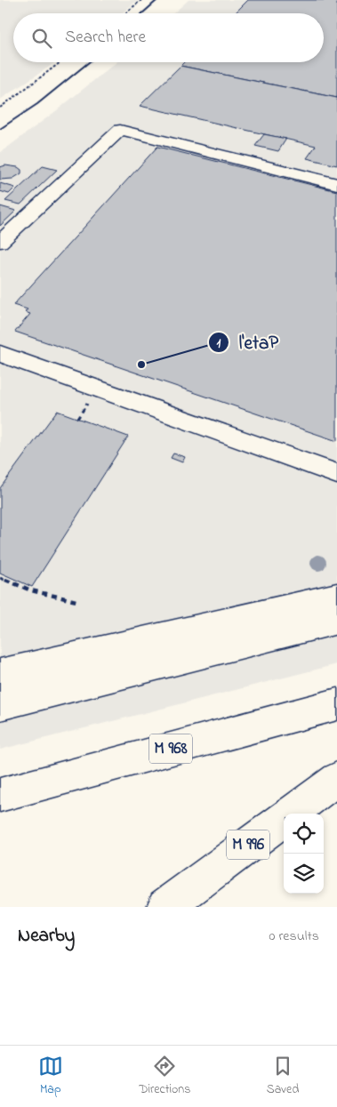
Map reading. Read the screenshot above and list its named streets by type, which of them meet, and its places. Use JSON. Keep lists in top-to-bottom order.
{
  "streets": {
    "main road": ["M 968", "M 996"]
  },
  "places": ["l'etaP"],
  "page": {
    "search": "Search here",
    "heading": ["Nearby", "0 results"],
    "nav": ["Map", "Directions", "Saved"]
  }
}
